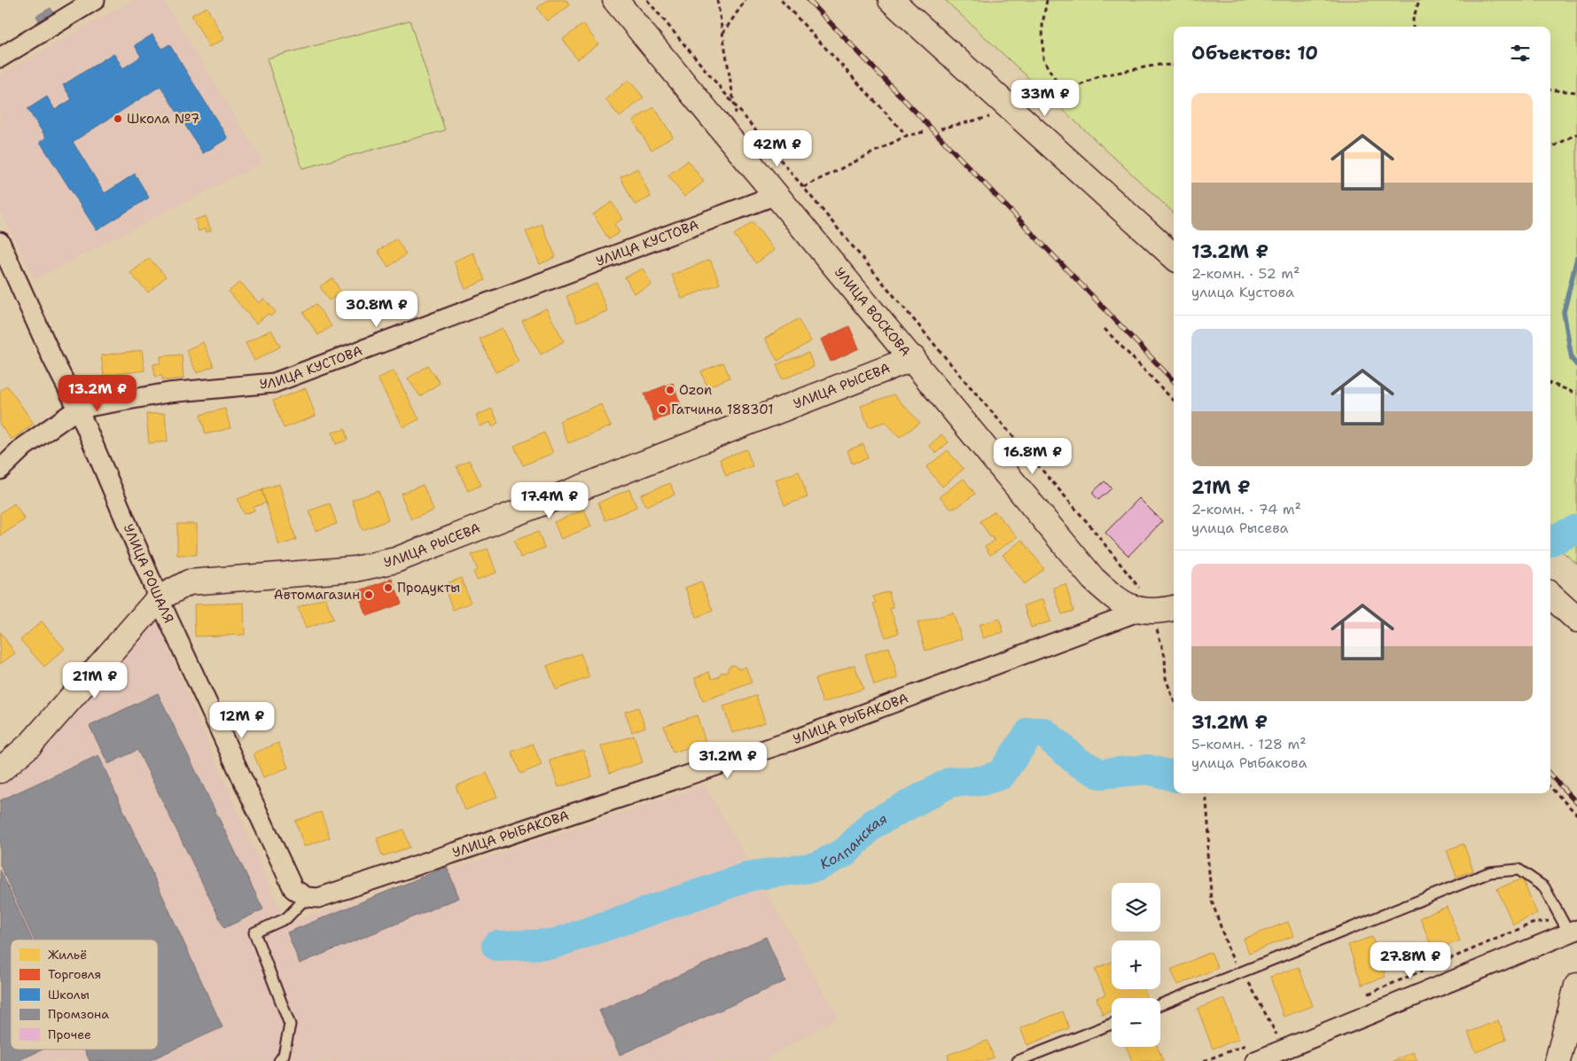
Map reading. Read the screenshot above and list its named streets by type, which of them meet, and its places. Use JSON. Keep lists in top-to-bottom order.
{
  "streets": {
    "main road": ["УЛИЦА ВОСКОВА", "УЛИЦА РЫСЕВА"],
    "street": ["УЛИЦА КУСТОВА", "УЛИЦА РОШАЛЯ", "УЛИЦА РЫБАКОВА"]
  },
  "crossings": [
    ["УЛИЦА КУСТОВА", "УЛИЦА ВОСКОВА"],
    ["УЛИЦА КУСТОВА", "УЛИЦА РОШАЛЯ"],
    ["УЛИЦА ВОСКОВА", "УЛИЦА РЫСЕВА"],
    ["УЛИЦА ВОСКОВА", "УЛИЦА РЫБАКОВА"],
    ["УЛИЦА РЫСЕВА", "УЛИЦА РОШАЛЯ"],
    ["УЛИЦА РОШАЛЯ", "УЛИЦА РЫБАКОВА"]
  ],
  "water": ["Колпанская"],
  "places": [
    "Школа №7",
    "Ozon",
    "Гатчина 188301",
    "Продукты",
    "Автомагазин"
  ],
  "legend": [
    "Жильё",
    "Торговля",
    "Школы",
    "Промзона",
    "Прочее"
  ],
  "page": {
    "heading": "Объектов: 10",
    "price": [
      "33M ₽",
      "42M ₽",
      "30.8M ₽",
      "13.2M ₽",
      "16.8M ₽",
      "17.4M ₽",
      "21M ₽",
      "12M ₽",
      "31.2M ₽",
      "27.8M ₽"
    ],
    "list": [
      {
        "name": "13.2M ₽",
        "note": "2-комн. · 52 m² · улица Кустова"
      },
      {
        "name": "21M ₽",
        "note": "2-комн. · 74 m² · улица Рысева"
      },
      {
        "name": "31.2M ₽",
        "note": "5-комн. · 128 m² · улица Рыбакова"
      }
    ],
    "map_buttons": ["+", "−"]
  }
}
